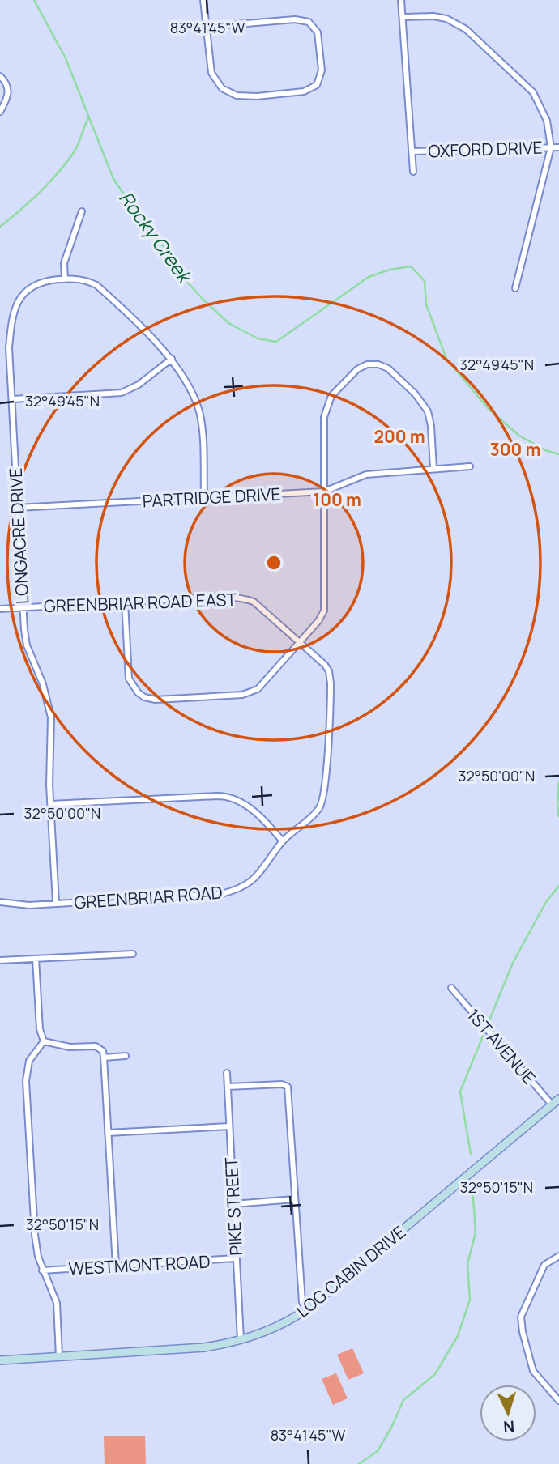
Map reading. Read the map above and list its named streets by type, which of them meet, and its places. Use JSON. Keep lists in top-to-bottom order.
{
  "streets": {
    "street": [
      "OXFORD DRIVE",
      "PARTRIDGE DRIVE",
      "LONGACRE DRIVE",
      "GREENBRIAR ROAD EAST",
      "GREENBRIAR ROAD",
      "1ST AVENUE",
      "PIKE STREET",
      "WESTMONT ROAD",
      "LOG CABIN DRIVE"
    ]
  },
  "crossings": [
    ["PARTRIDGE DRIVE", "LONGACRE DRIVE"],
    ["LONGACRE DRIVE", "GREENBRIAR ROAD EAST"],
    ["LONGACRE DRIVE", "GREENBRIAR ROAD"],
    ["GREENBRIAR ROAD EAST", "GREENBRIAR ROAD"],
    ["1ST AVENUE", "LOG CABIN DRIVE"],
    ["PIKE STREET", "WESTMONT ROAD"],
    ["PIKE STREET", "LOG CABIN DRIVE"]
  ],
  "water": ["Rocky Creek"],
  "north": "bottom",
  "coordinates": [
    "83°41'45\"W",
    "32°49'45\"N",
    "32°50'00\"N",
    "32°50'15\"N"
  ],
  "rings": ["200 m", "300 m", "100 m"]
}
